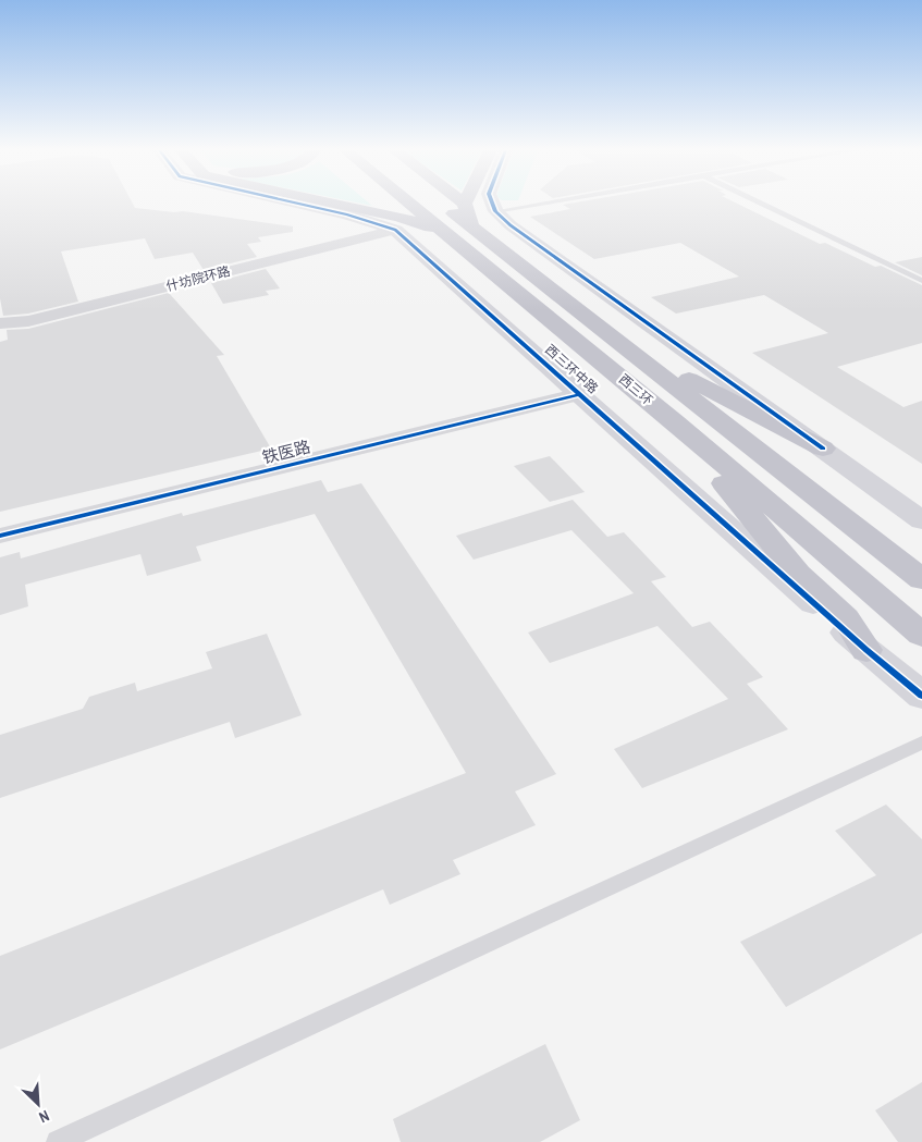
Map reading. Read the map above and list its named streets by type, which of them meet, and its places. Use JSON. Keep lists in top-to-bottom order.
{
  "streets": {
    "highway": ["西三环"],
    "street": ["什坊院环路", "西三环中路", "铁医路"]
  },
  "crossings": [
    ["什坊院环路", "西三环中路"],
    ["西三环中路", "铁医路"]
  ],
  "north": "bottom right"
}
